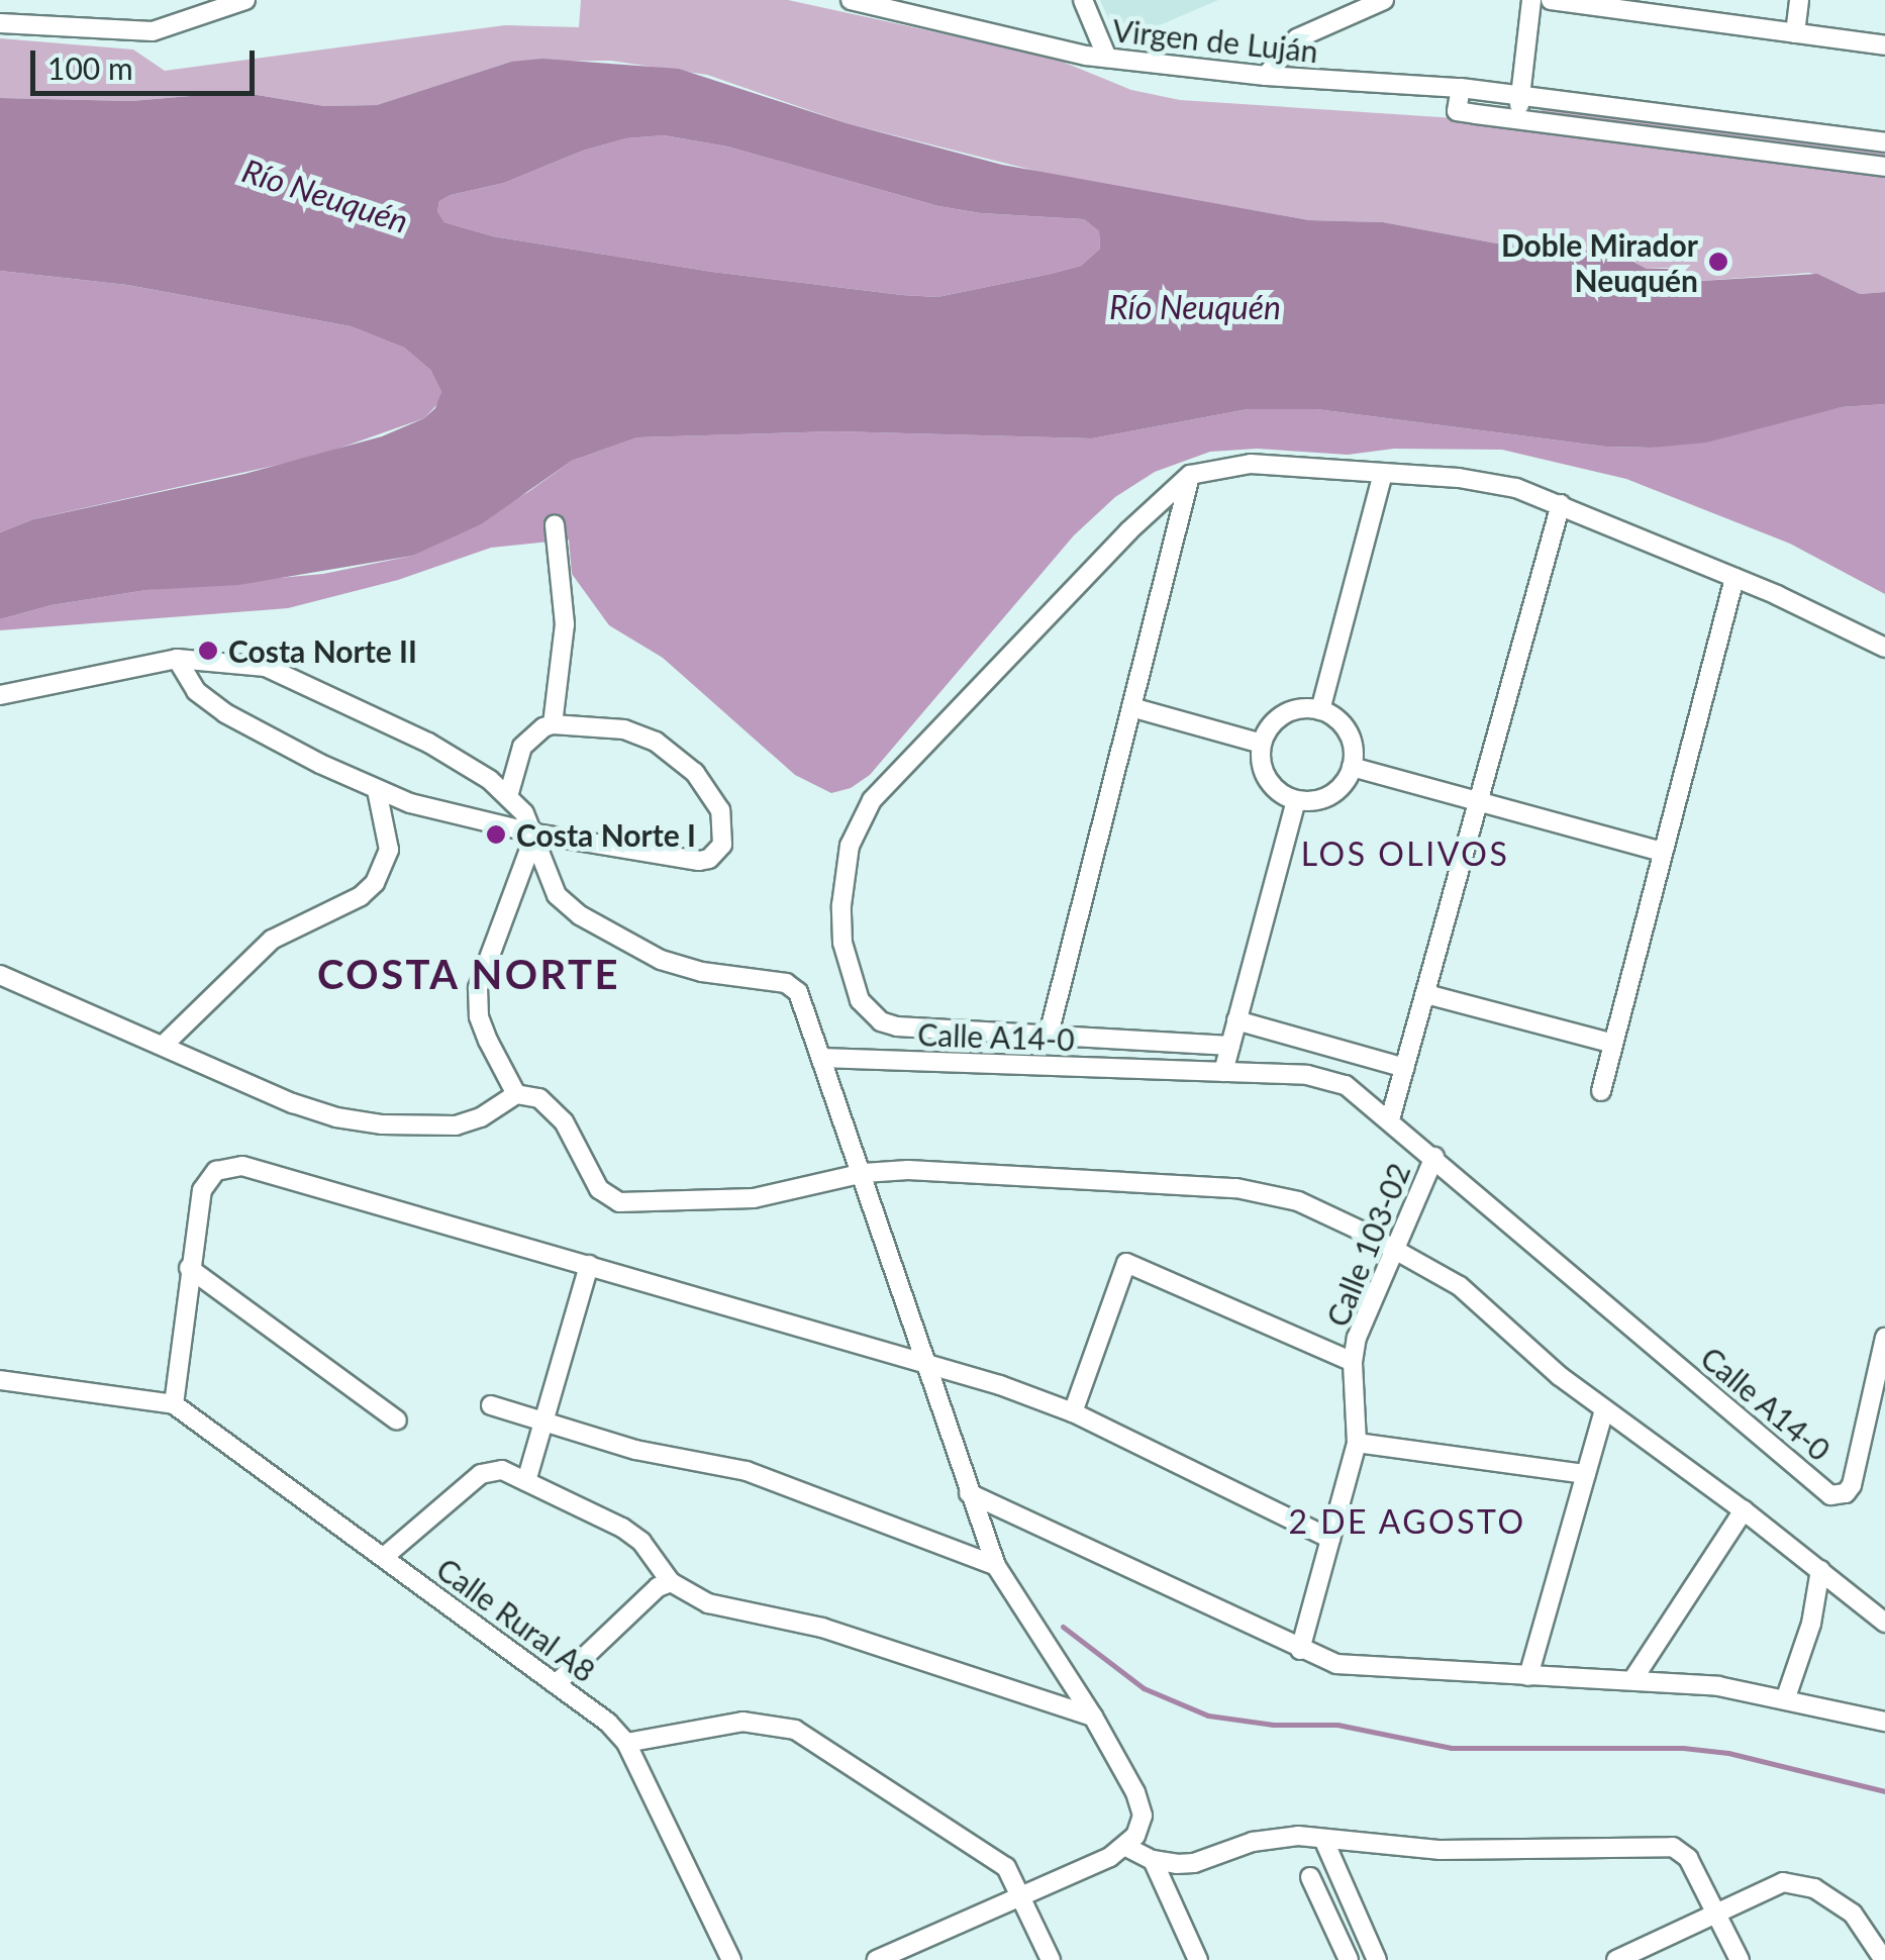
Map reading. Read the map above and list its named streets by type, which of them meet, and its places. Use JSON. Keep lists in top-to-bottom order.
{
  "streets": {
    "street": [
      "Virgen de Luján",
      "Calle A14-0",
      "Calle 103-02",
      "Calle Rural A8"
    ]
  },
  "crossings": [
    ["Calle A14-0", "Calle 103-02"]
  ],
  "districts": ["LOS OLIVOS", "COSTA NORTE", "2 DE AGOSTO"],
  "water": ["Río Neuquén"],
  "places": ["Doble Mirador Neuquén", "Costa Norte II", "Costa Norte I"],
  "scale_bar": "100 m"
}
